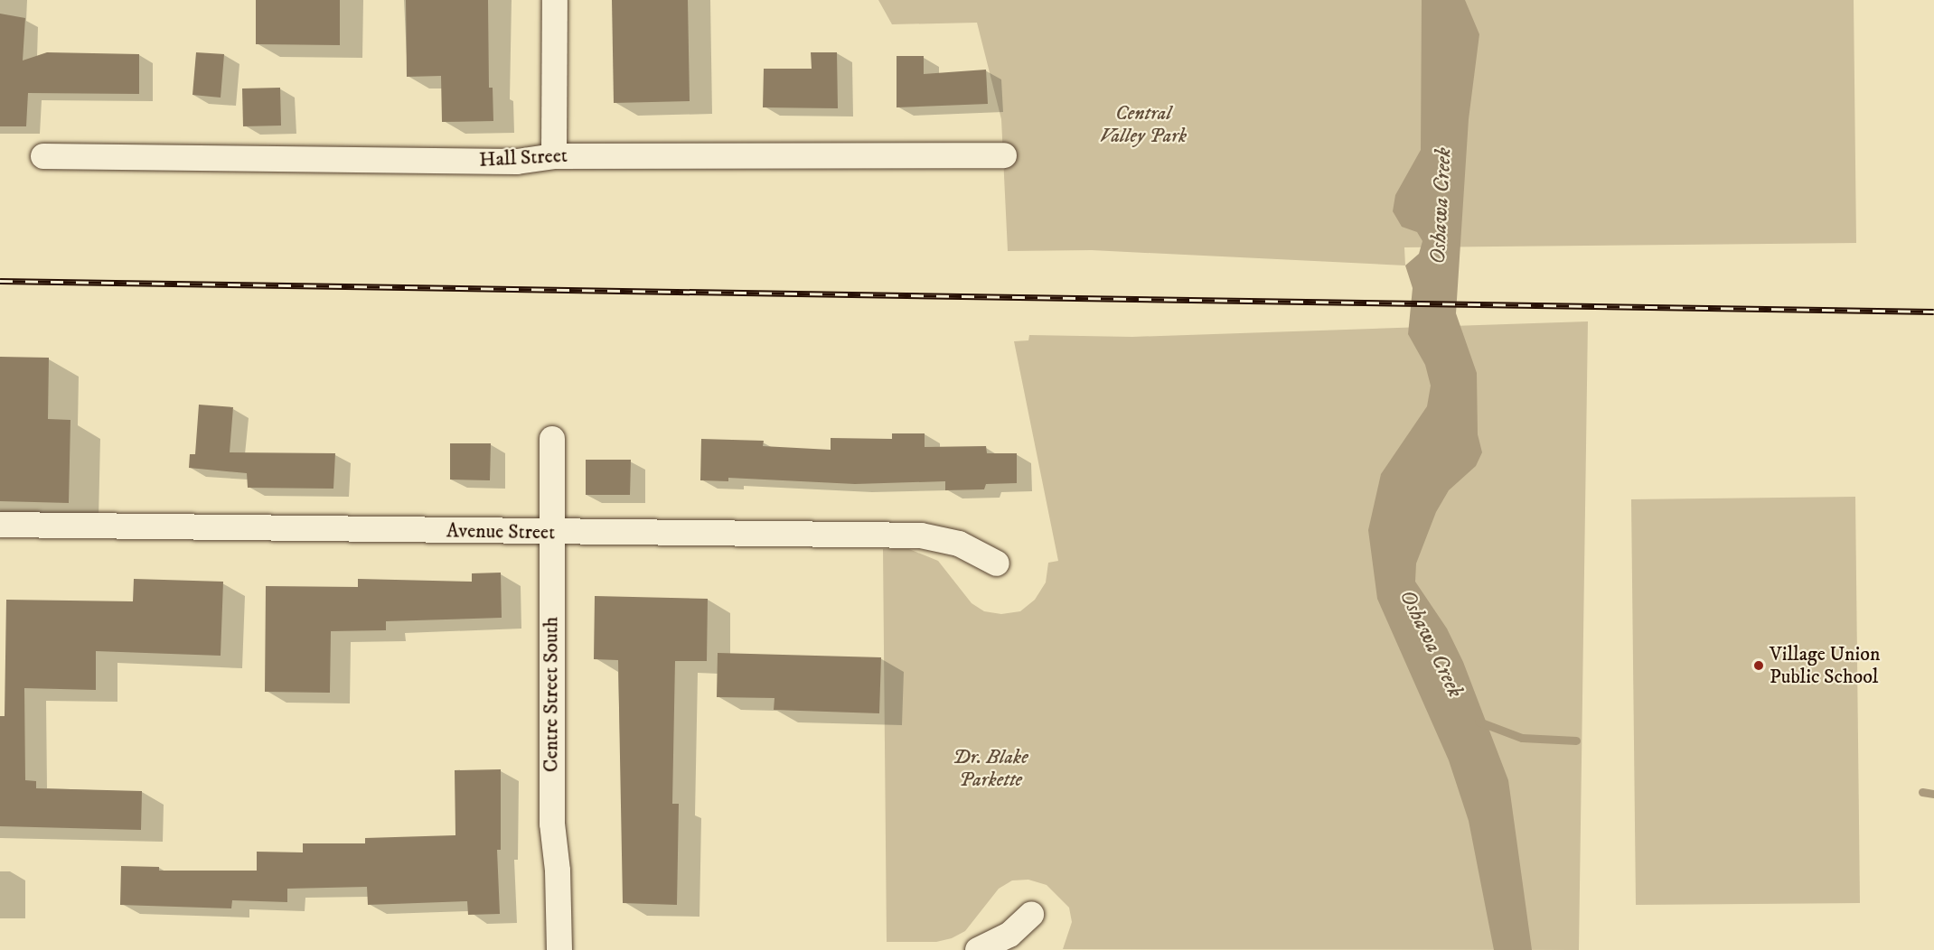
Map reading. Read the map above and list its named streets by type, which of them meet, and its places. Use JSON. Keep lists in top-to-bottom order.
{
  "streets": {
    "street": ["Hall Street", "Avenue Street", "Centre Street South"]
  },
  "crossings": [
    ["Avenue Street", "Centre Street South"]
  ],
  "water": ["Oshawa Creek"],
  "parks": ["Central Valley Park", "Dr. Blake Parkette"],
  "places": ["Village Union Public School"]
}
